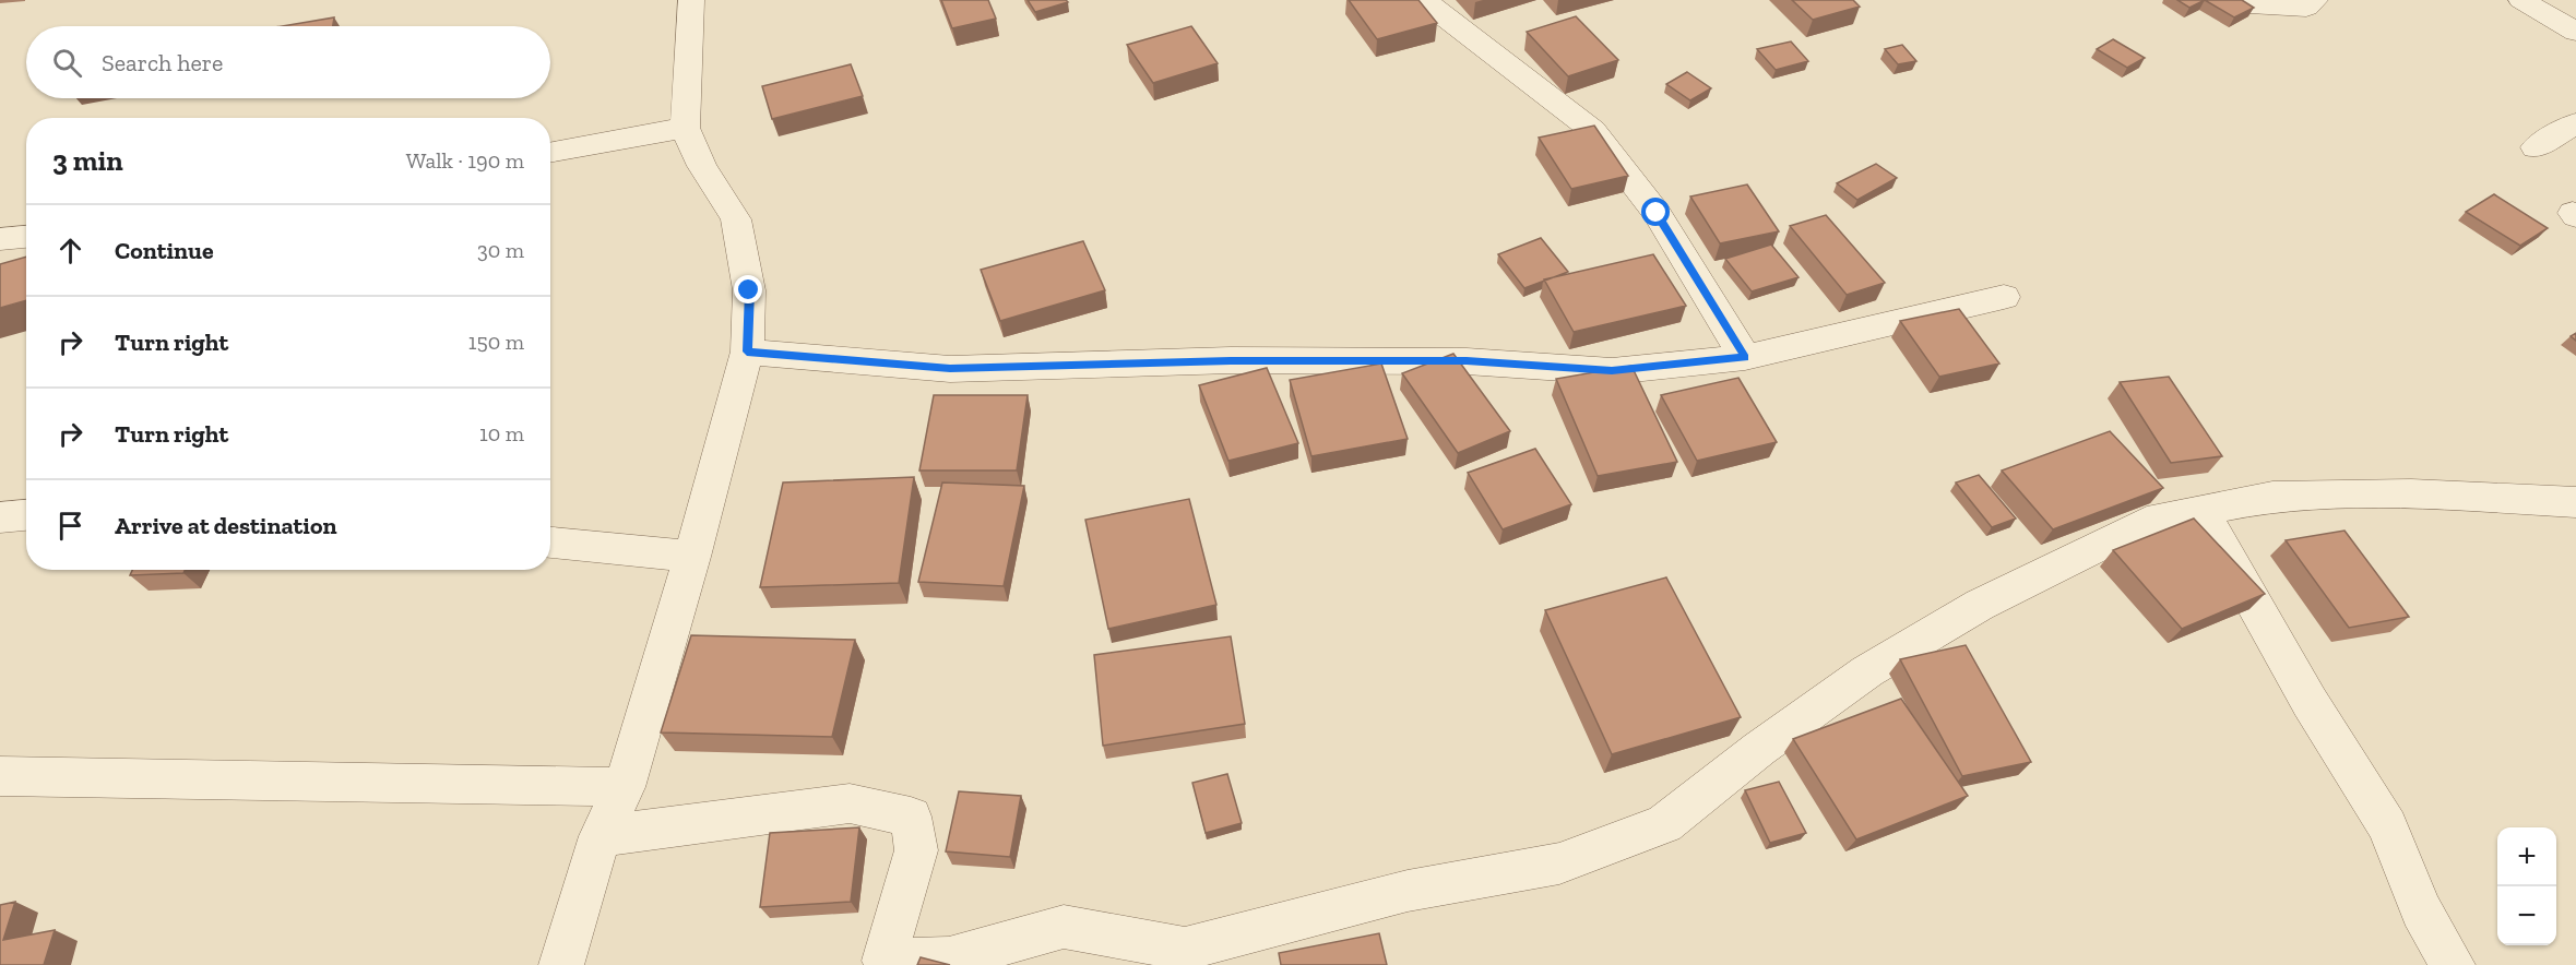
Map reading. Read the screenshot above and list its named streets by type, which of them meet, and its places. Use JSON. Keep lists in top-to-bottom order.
{
  "page": {
    "search": "Search here",
    "heading": ["3 min", "Walk · 190 m"],
    "list": [
      ["Continue", "30 m"],
      ["Turn right", "150 m"],
      ["Turn right", "10 m"],
      "Arrive at destination"
    ],
    "map_buttons": ["+", "−"]
  }
}
